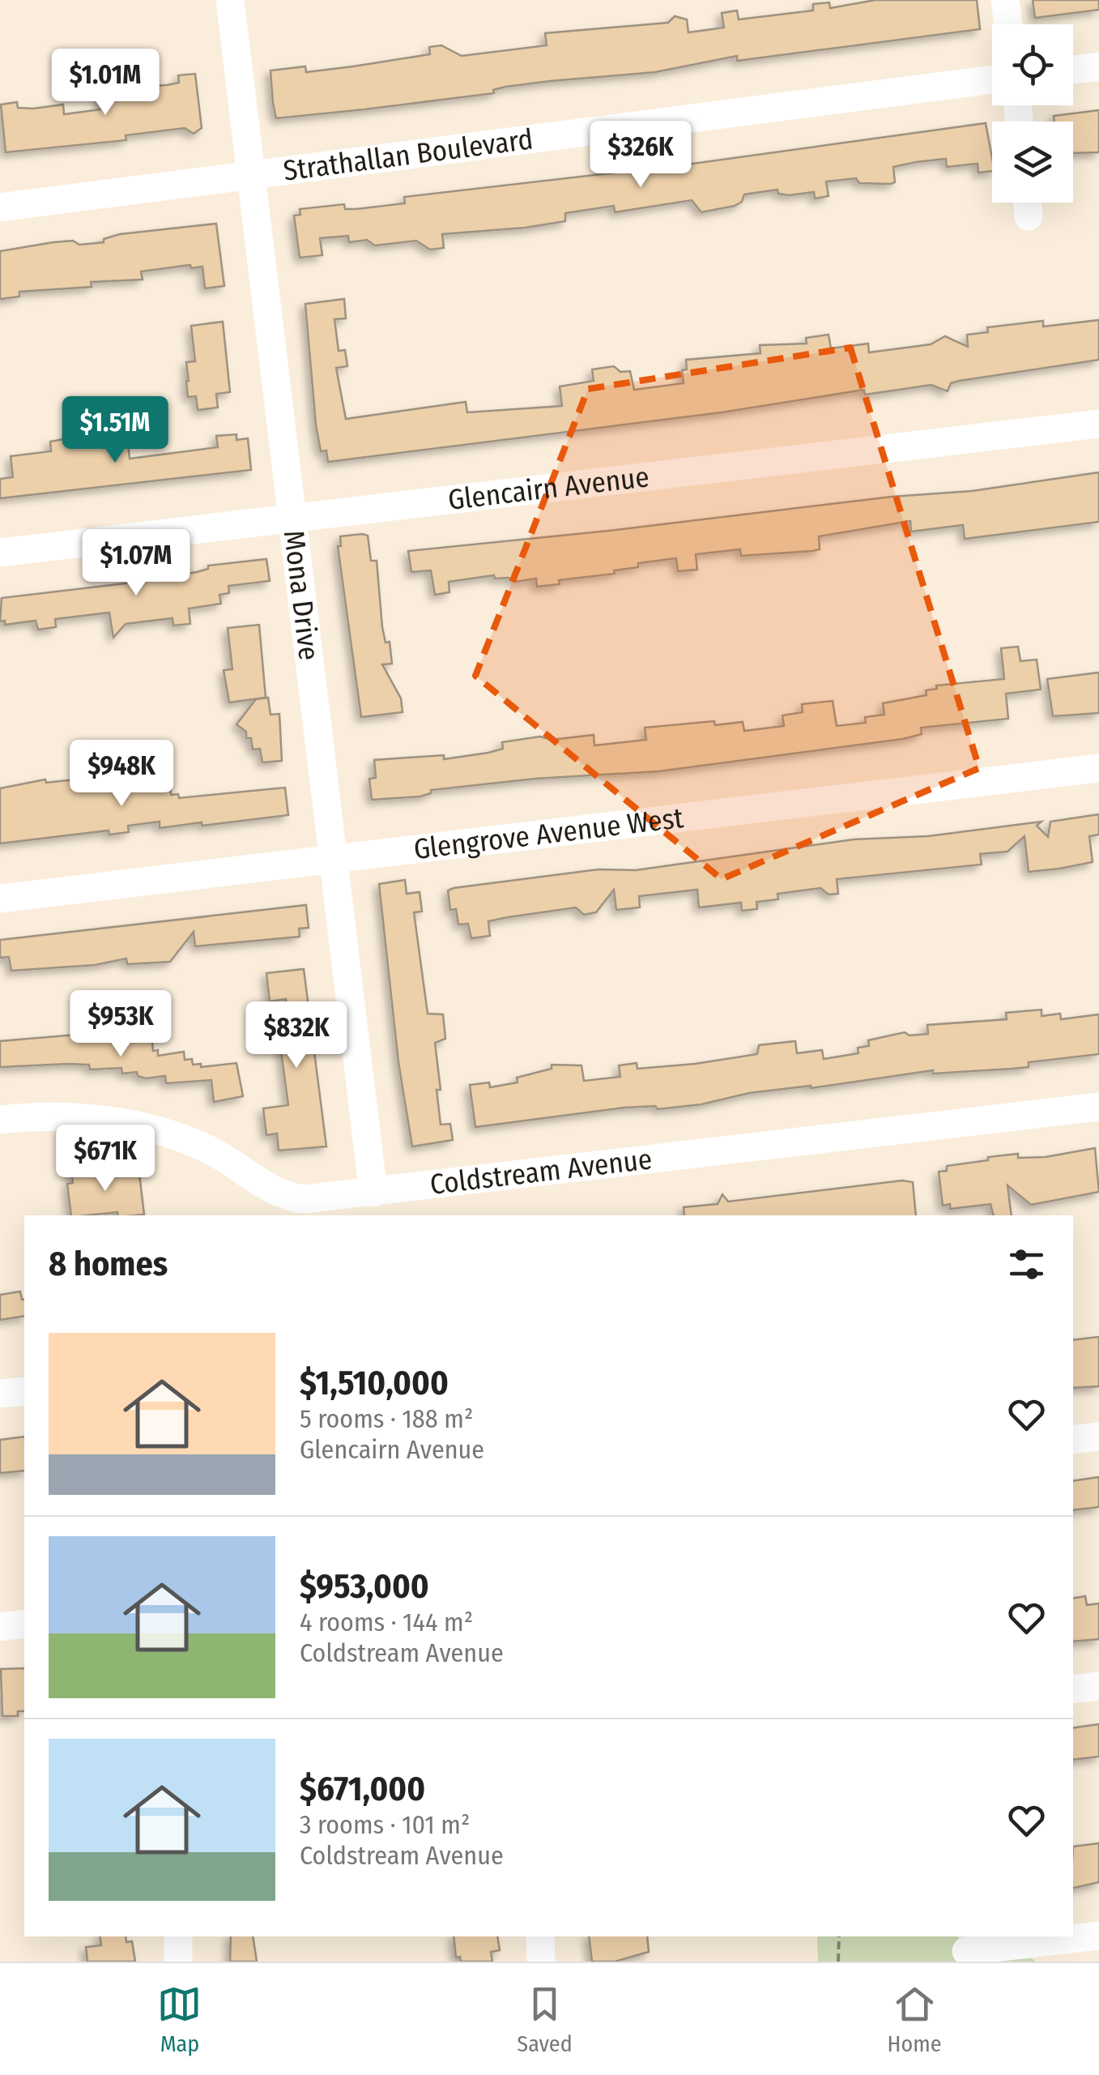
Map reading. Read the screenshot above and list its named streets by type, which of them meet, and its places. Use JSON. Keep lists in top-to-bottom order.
{
  "streets": {
    "street": [
      "Strathallan Boulevard",
      "Glencairn Avenue",
      "Mona Drive",
      "Glengrove Avenue West",
      "Coldstream Avenue"
    ]
  },
  "crossings": [
    ["Strathallan Boulevard", "Mona Drive"],
    ["Glencairn Avenue", "Mona Drive"],
    ["Mona Drive", "Glengrove Avenue West"],
    ["Mona Drive", "Coldstream Avenue"]
  ],
  "page": {
    "price": [
      "$1.01M",
      "$326K",
      "$1.51M",
      "$1.07M",
      "$948K",
      "$953K",
      "$832K",
      "$671K"
    ],
    "heading": "8 homes",
    "list": [
      {
        "name": "$1,510,000",
        "note": "5 rooms · 188 m² · Glencairn Avenue"
      },
      {
        "name": "$953,000",
        "note": "4 rooms · 144 m² · Coldstream Avenue"
      },
      {
        "name": "$671,000",
        "note": "3 rooms · 101 m² · Coldstream Avenue"
      }
    ],
    "tabs": ["Map", "Saved", "Home"]
  }
}
